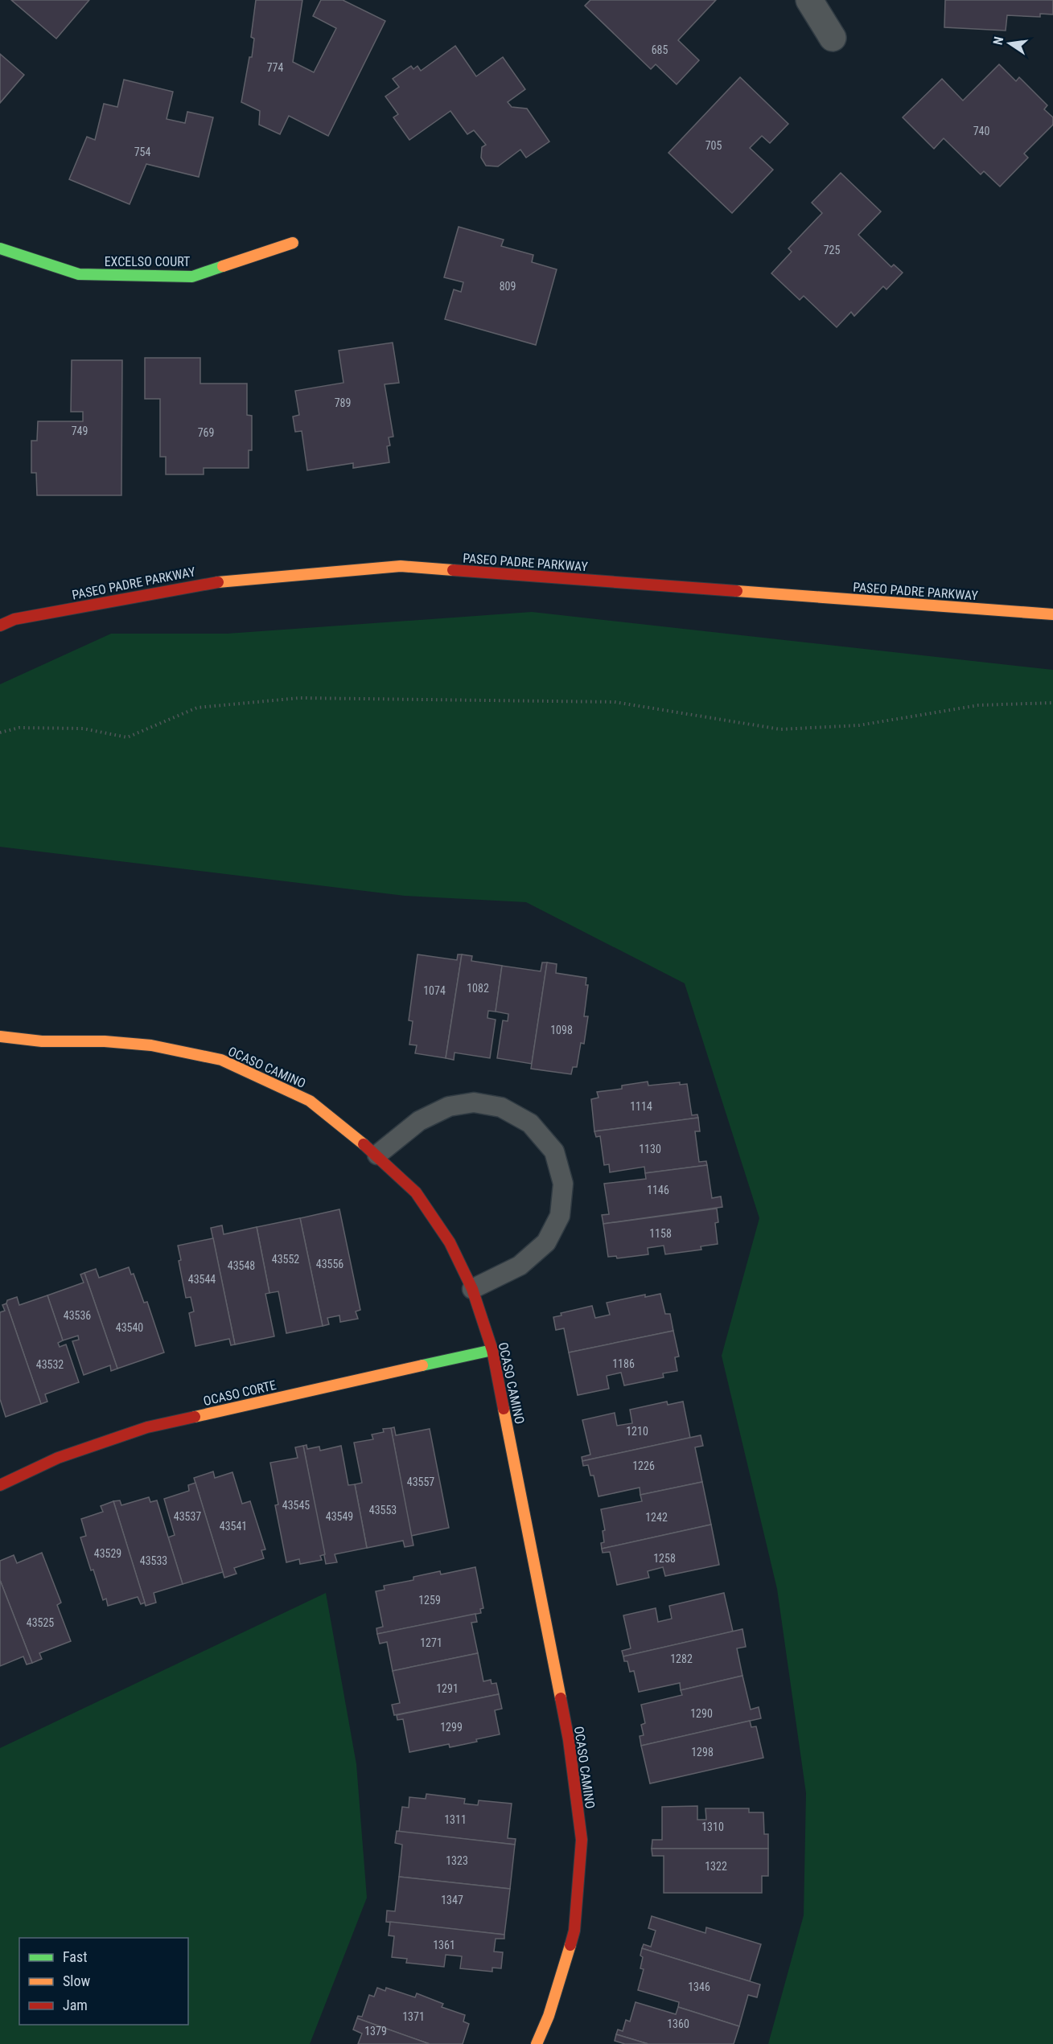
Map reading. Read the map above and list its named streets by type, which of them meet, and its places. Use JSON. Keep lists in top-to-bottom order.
{
  "streets": {
    "street": [
      "EXCELSO COURT",
      "PASEO PADRE PARKWAY",
      "OCASO CAMINO",
      "OCASO CORTE"
    ]
  },
  "crossings": [
    ["OCASO CAMINO", "OCASO CORTE"]
  ],
  "house_numbers": [
    "685",
    "774",
    "740",
    "705",
    "754",
    "725",
    "809",
    "789",
    "749",
    "769",
    "1082",
    "1074",
    "1098",
    "1114",
    "1130",
    "1146",
    "1158",
    "43552",
    "43556",
    "43548",
    "43544",
    "43536",
    "43540",
    "1186",
    "43532",
    "1210",
    "1226",
    "43557",
    "43545",
    "43553",
    "43537",
    "43549",
    "1242",
    "43541",
    "43529",
    "1258",
    "43533",
    "1259",
    "43525",
    "1271",
    "1282",
    "1291",
    "1290",
    "1299",
    "1298",
    "1311",
    "1310",
    "1323",
    "1322",
    "1347",
    "1361",
    "1346",
    "1371",
    "1360",
    "1379"
  ],
  "legend": ["Fast", "Slow", "Jam"],
  "north": "left"
}
